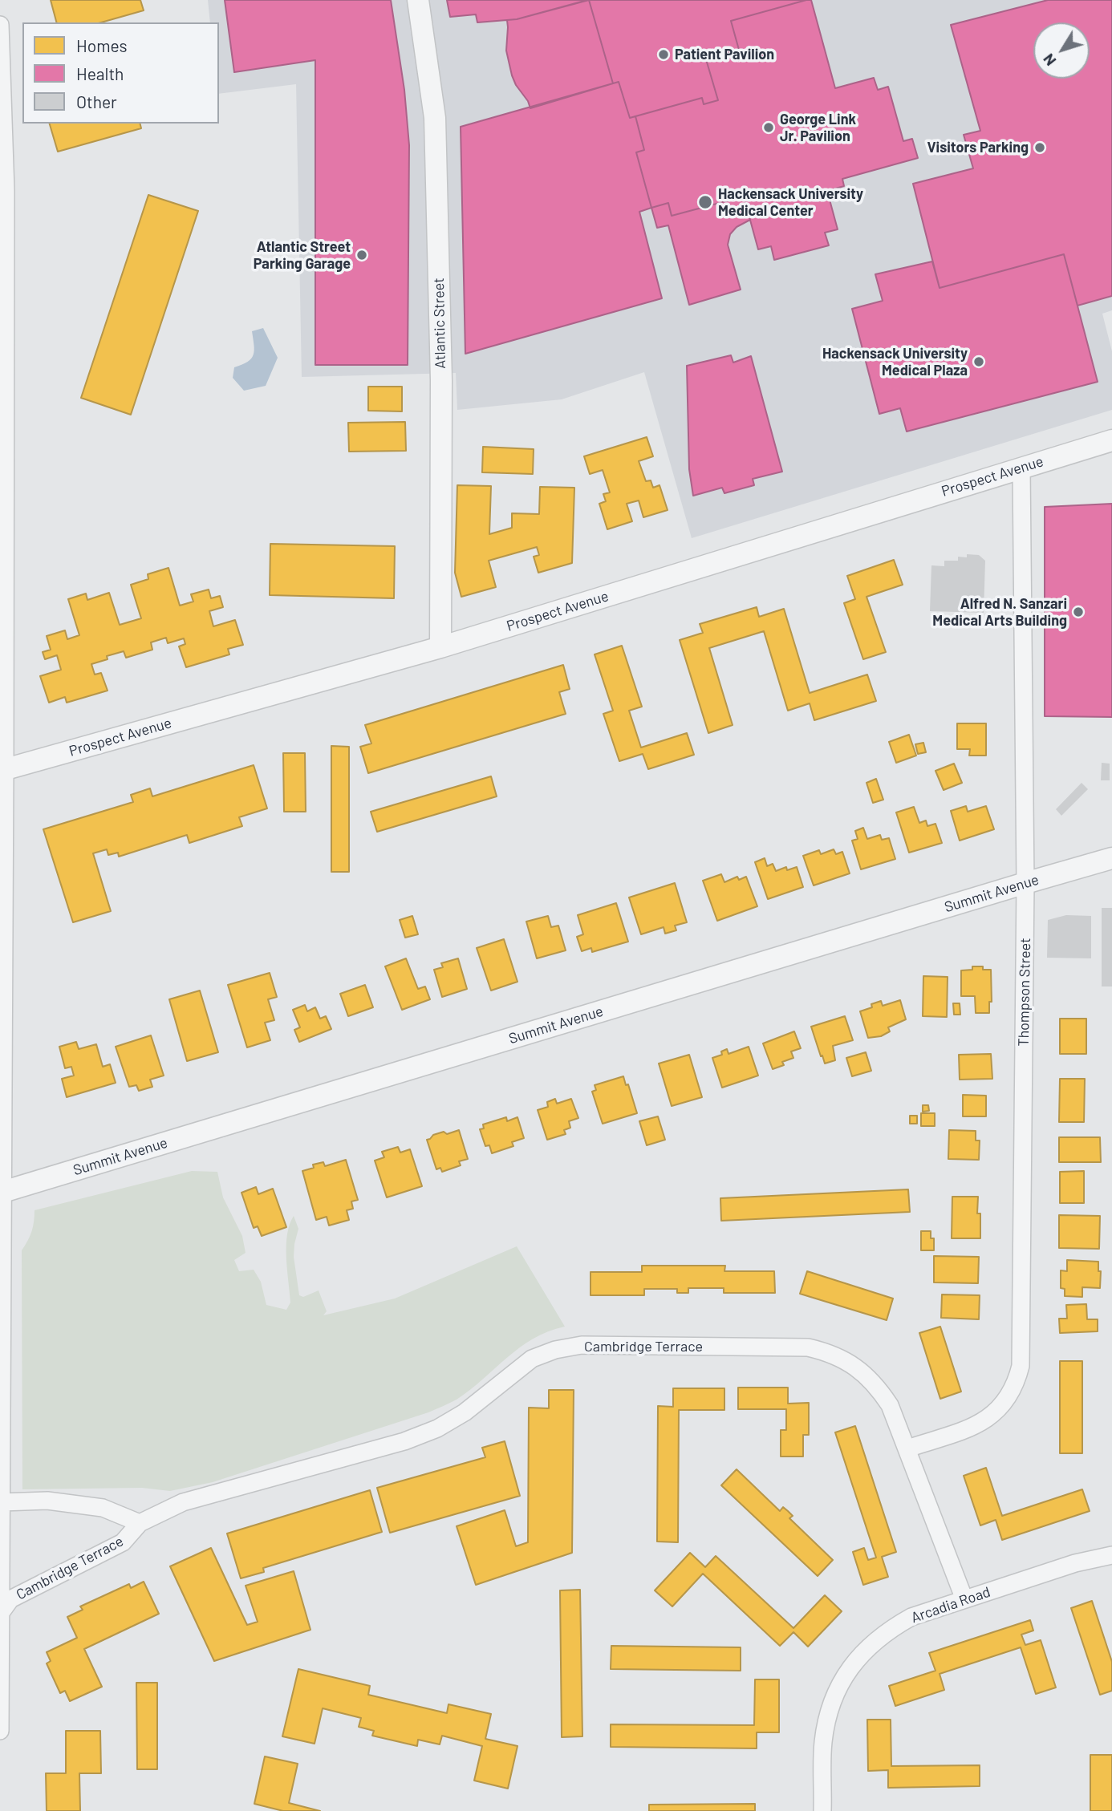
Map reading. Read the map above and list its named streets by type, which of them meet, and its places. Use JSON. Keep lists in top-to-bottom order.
{
  "streets": {
    "street": [
      "Atlantic Street",
      "Prospect Avenue",
      "Summit Avenue",
      "Thompson Street",
      "Cambridge Terrace",
      "Arcadia Road"
    ]
  },
  "crossings": [
    ["Atlantic Street", "Prospect Avenue"],
    ["Prospect Avenue", "Thompson Street"],
    ["Summit Avenue", "Thompson Street"],
    ["Thompson Street", "Cambridge Terrace"],
    ["Cambridge Terrace", "Arcadia Road"]
  ],
  "places": [
    "Patient Pavilion",
    "George Link Jr. Pavilion",
    "Visitors Parking",
    "Hackensack University Medical Center",
    "Atlantic Street Parking Garage",
    "Hackensack University Medical Plaza",
    "Alfred N. Sanzari Medical Arts Building"
  ],
  "legend": ["Homes", "Health", "Other"],
  "north": "bottom left"
}
